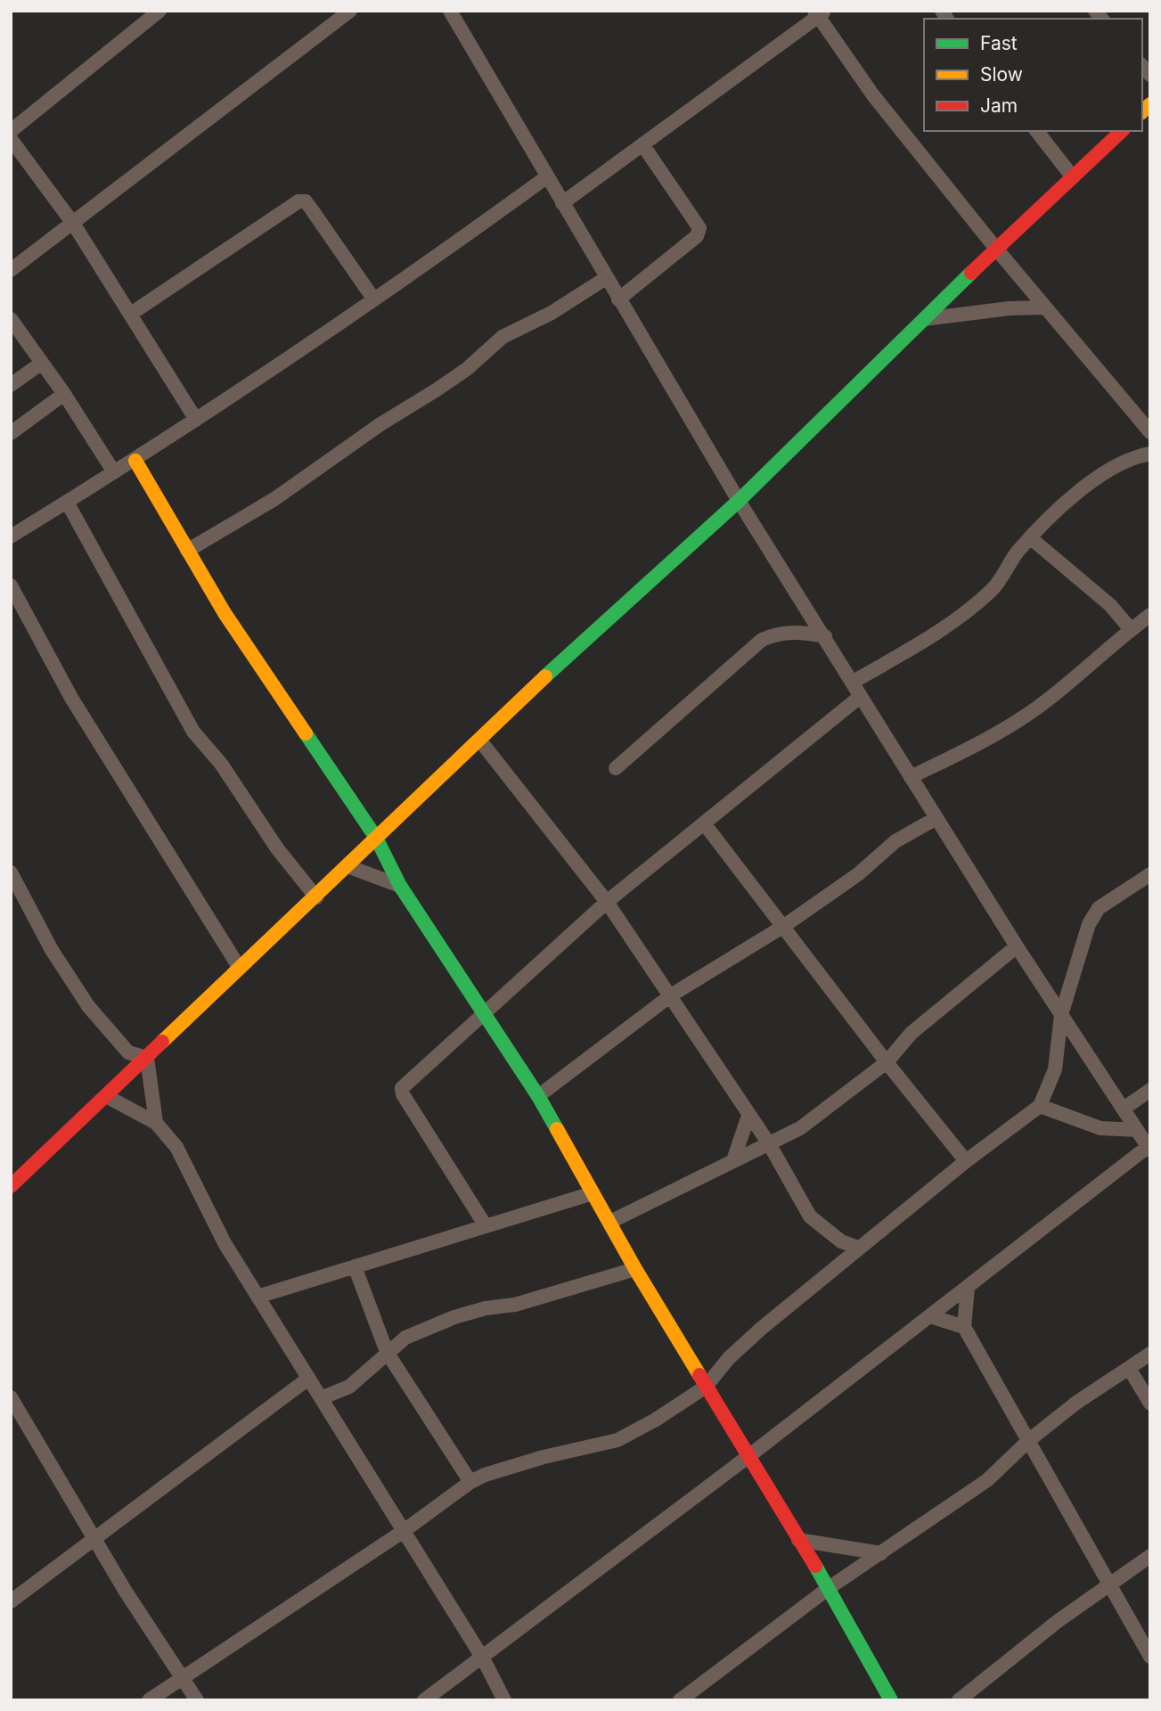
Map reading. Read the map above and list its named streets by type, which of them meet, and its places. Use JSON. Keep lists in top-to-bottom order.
{
  "legend": ["Fast", "Slow", "Jam"]
}
